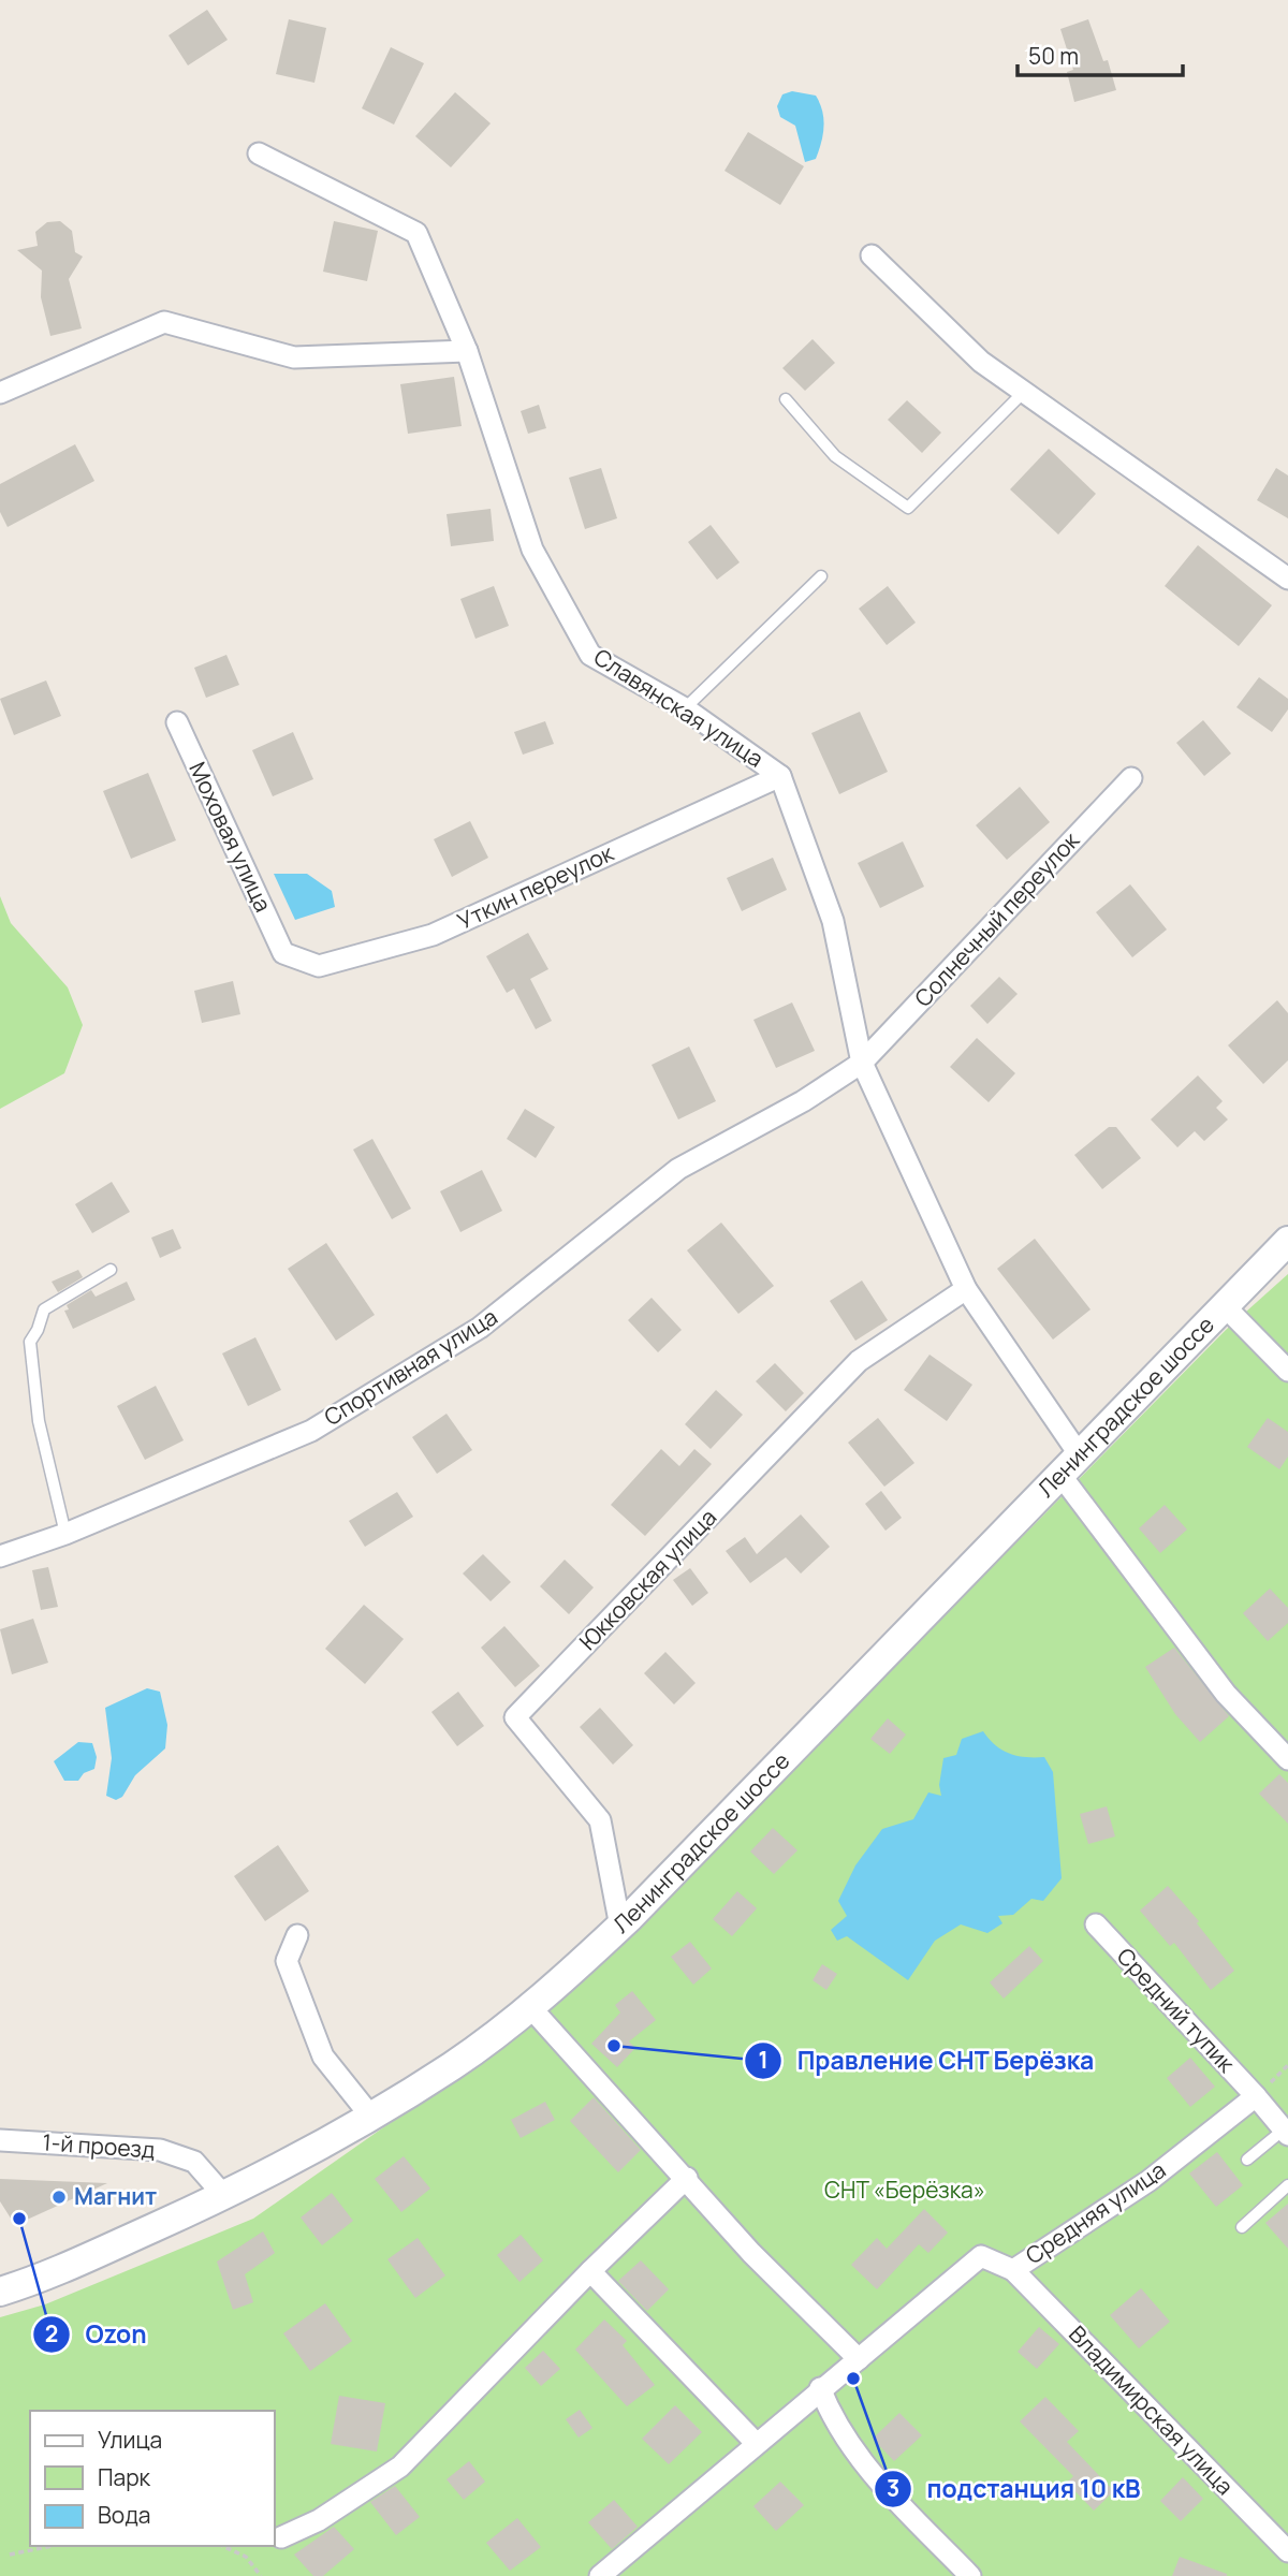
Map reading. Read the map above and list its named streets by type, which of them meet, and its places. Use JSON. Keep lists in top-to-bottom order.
{
  "streets": {
    "main road": ["Ленинградское шоссе"],
    "street": [
      "Славянская улица",
      "Моховая улица",
      "Уткин переулок",
      "Солнечный переулок",
      "Спортивная улица",
      "Юкковская улица",
      "Средний тупик",
      "1-й проезд",
      "Средняя улица",
      "Владимирская улица"
    ]
  },
  "crossings": [
    ["Славянская улица", "Уткин переулок"],
    ["Славянская улица", "Солнечный переулок"],
    ["Славянская улица", "Спортивная улица"],
    ["Славянская улица", "Ленинградское шоссе"],
    ["Славянская улица", "Юкковская улица"],
    ["Моховая улица", "Уткин переулок"],
    ["Солнечный переулок", "Спортивная улица"],
    ["Ленинградское шоссе", "Юкковская улица"],
    ["Ленинградское шоссе", "1-й проезд"],
    ["Средний тупик", "Средняя улица"],
    ["Средняя улица", "Владимирская улица"]
  ],
  "parks": ["СНТ «Берёзка»"],
  "places": [
    "Правление СНТ Берёзка",
    "Магнит",
    "Ozon",
    "подстанция 10 кВ"
  ],
  "legend": ["Улица", "Парк", "Вода"],
  "scale_bar": "50 m"
}
